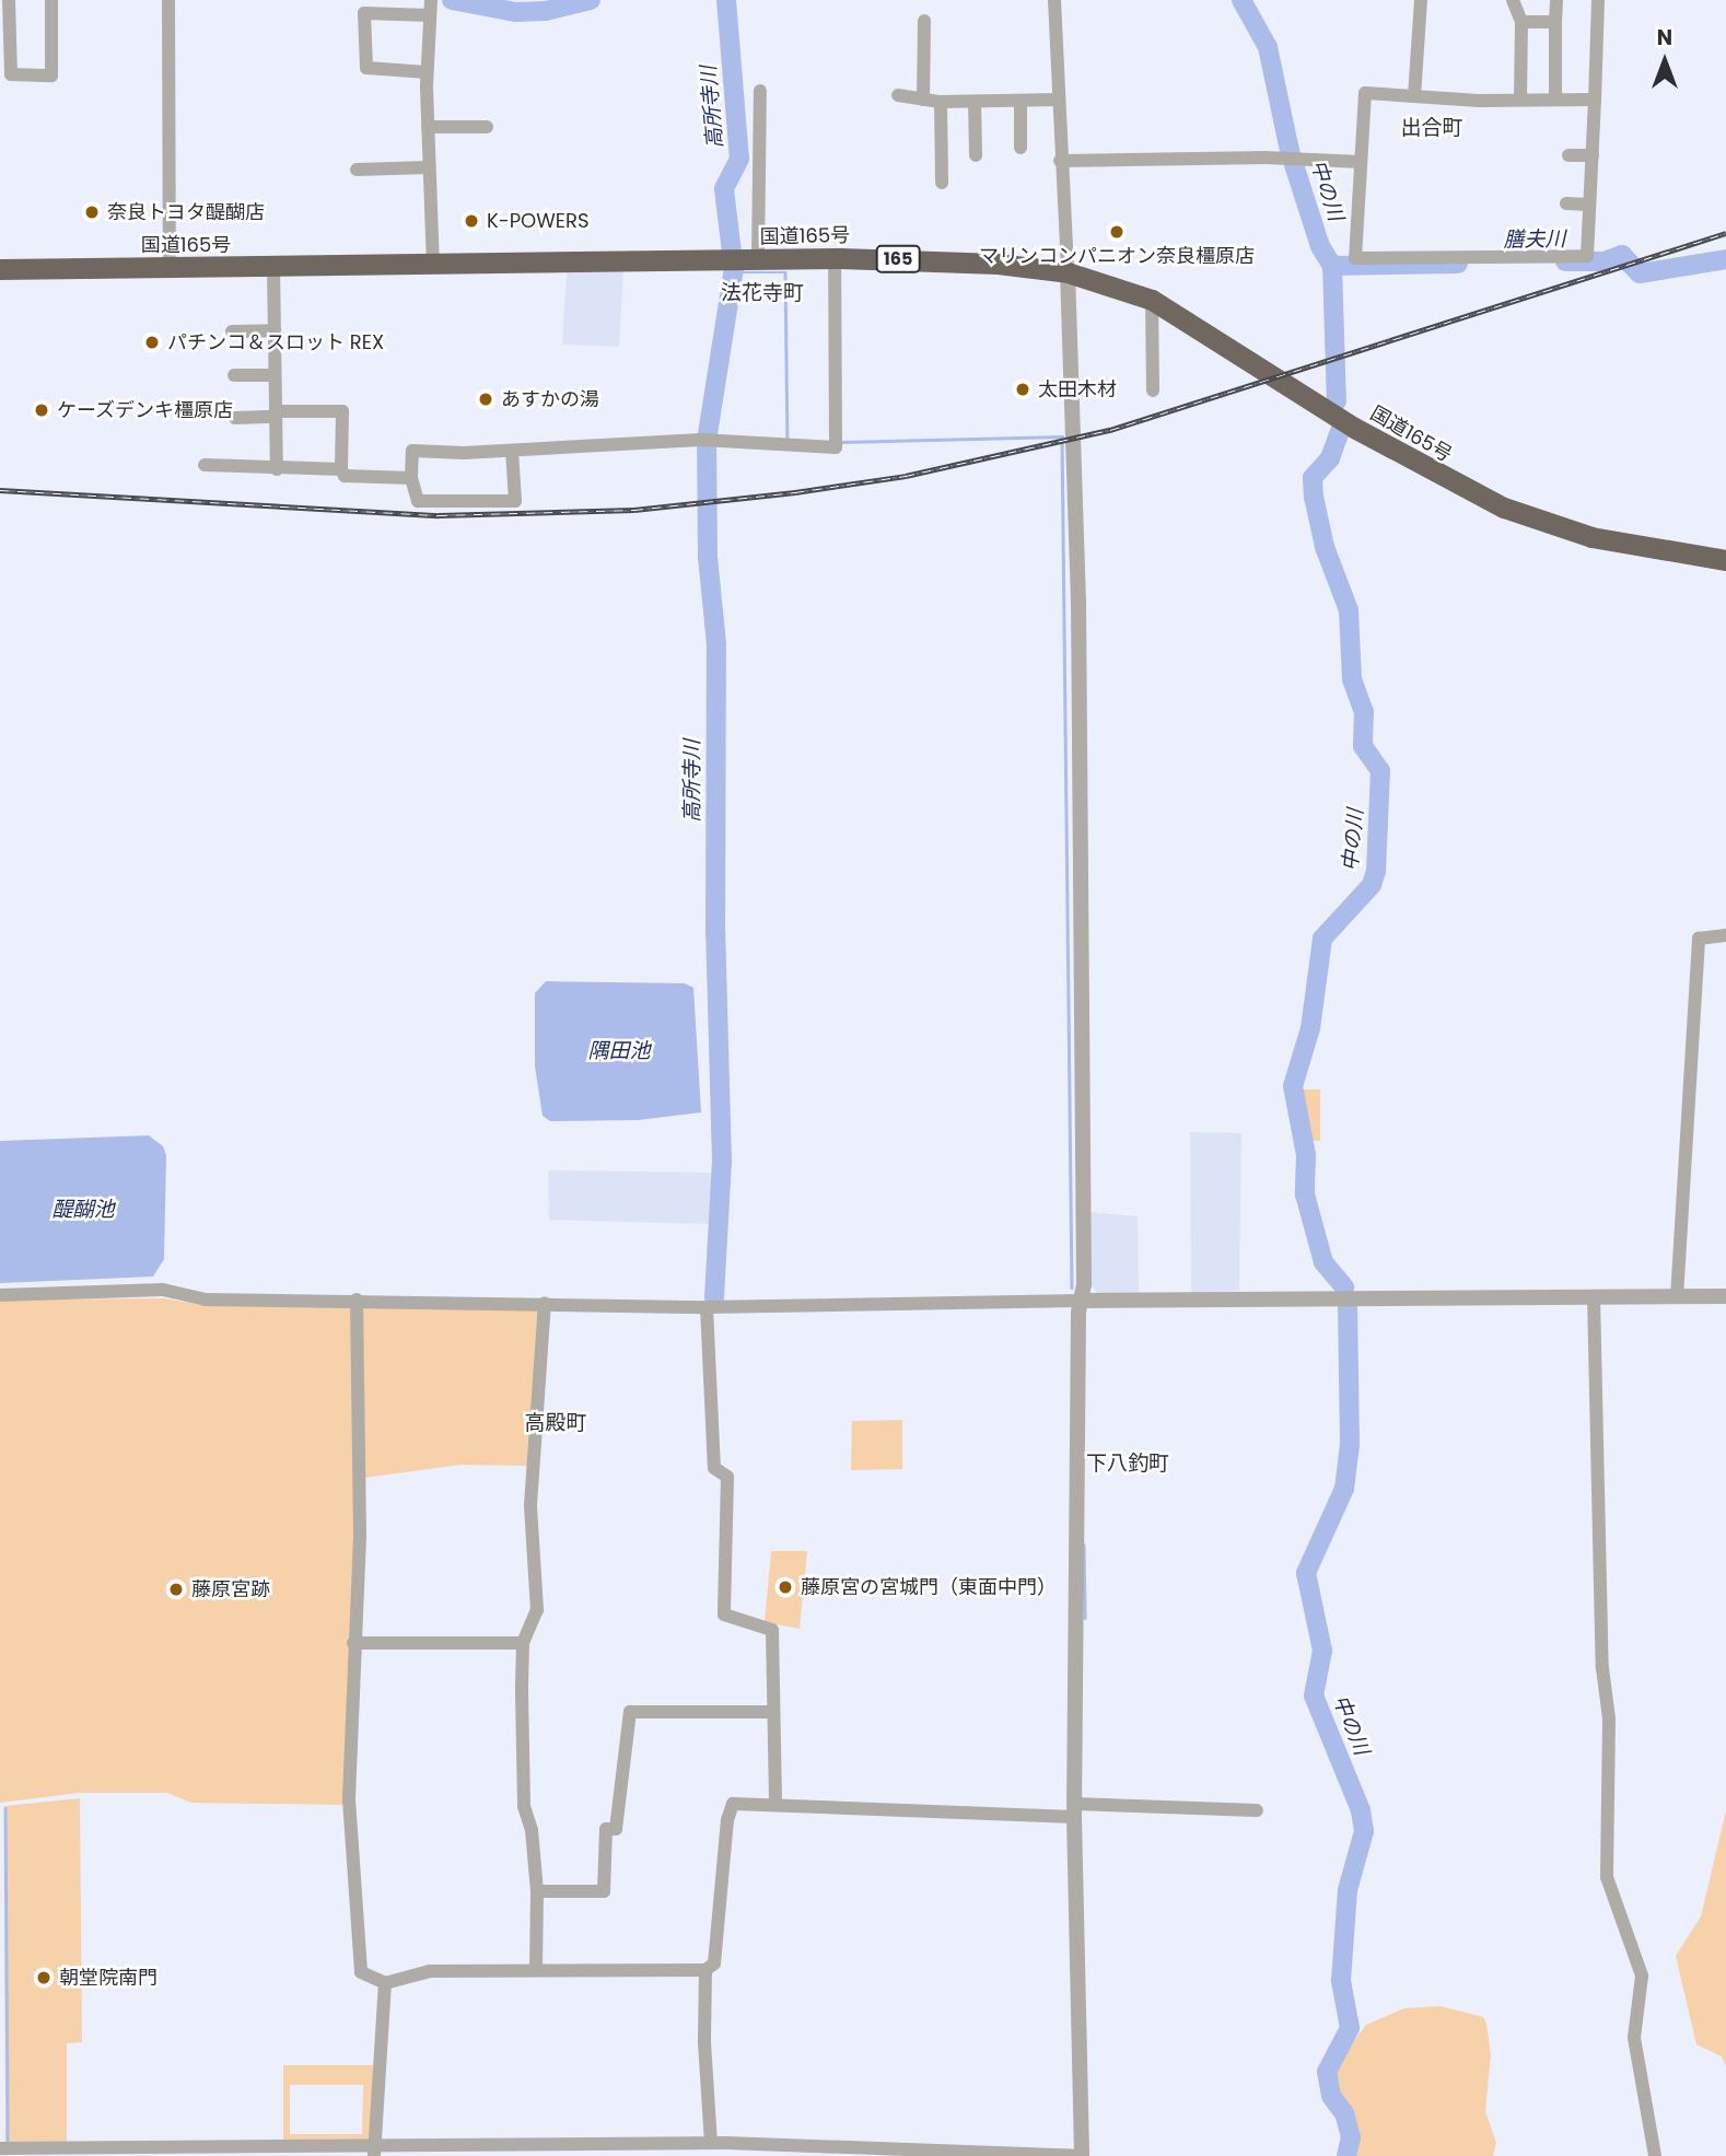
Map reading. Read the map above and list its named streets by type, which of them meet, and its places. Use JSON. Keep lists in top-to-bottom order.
{
  "streets": {
    "highway": ["国道165号", "165"]
  },
  "districts": [
    "出合町",
    "法花寺町",
    "高殿町",
    "下八釣町"
  ],
  "water": [
    "高所寺川",
    "中の川",
    "膳夫川",
    "隅田池",
    "醍醐池"
  ],
  "places": [
    "奈良トヨタ醍醐店",
    "K-POWERS",
    "マリンコンパニオン奈良橿原店",
    "パチンコ＆スロット REX",
    "太田木材",
    "あすかの湯",
    "ケーズデンキ橿原店",
    "藤原宮の宮城門（東面中門）",
    "藤原宮跡",
    "朝堂院南門"
  ],
  "north": "top"
}
